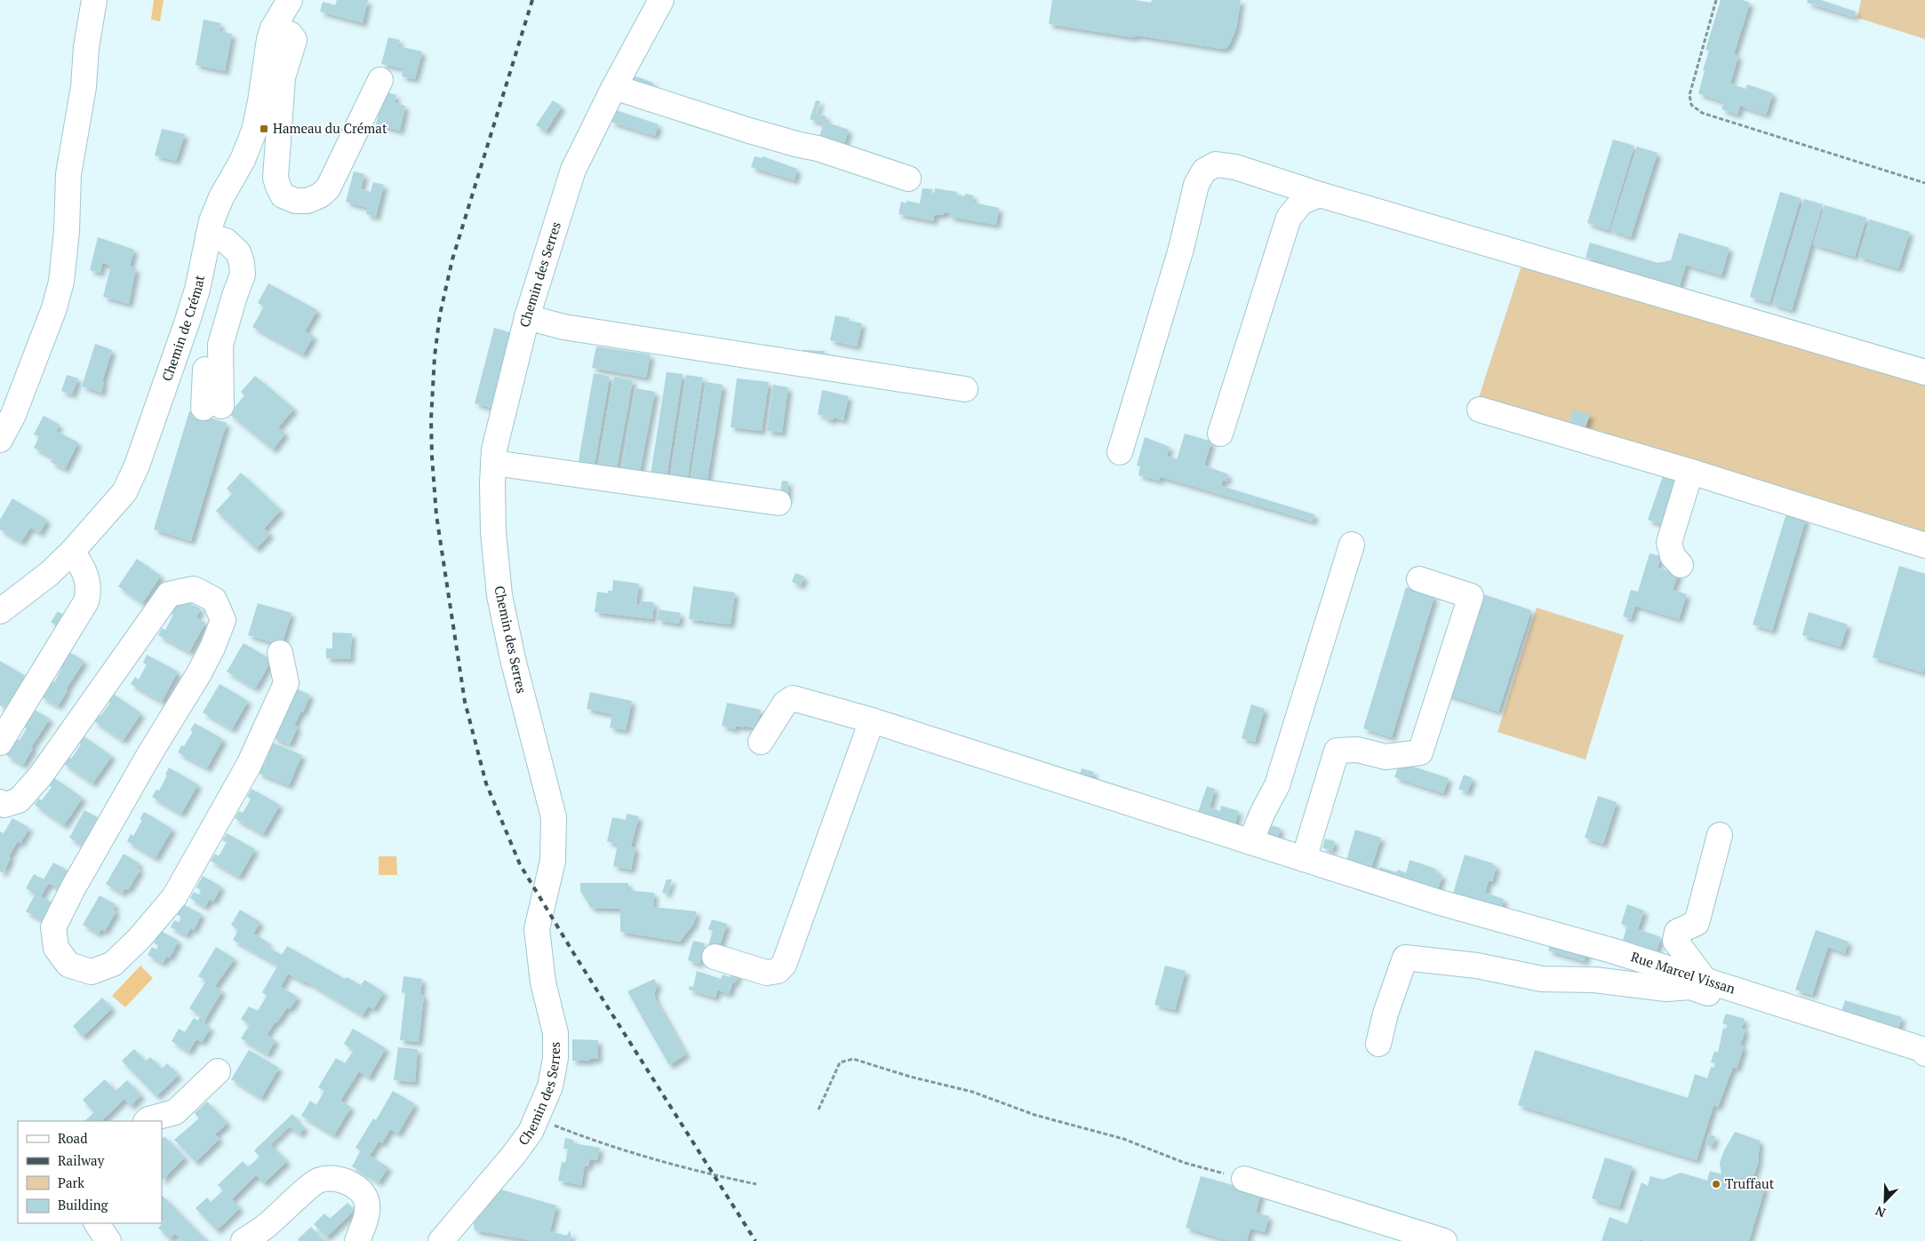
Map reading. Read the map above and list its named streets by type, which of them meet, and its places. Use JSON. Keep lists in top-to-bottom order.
{
  "streets": {
    "street": ["Chemin des Serres", "Chemin de Crémat", "Rue Marcel Vissan"]
  },
  "places": {
    "transit": ["Hameau du Crémat"],
    "other": ["Truffaut"]
  },
  "legend": [
    "Road",
    "Railway",
    "Park",
    "Building"
  ],
  "north": "bottom left"
}
